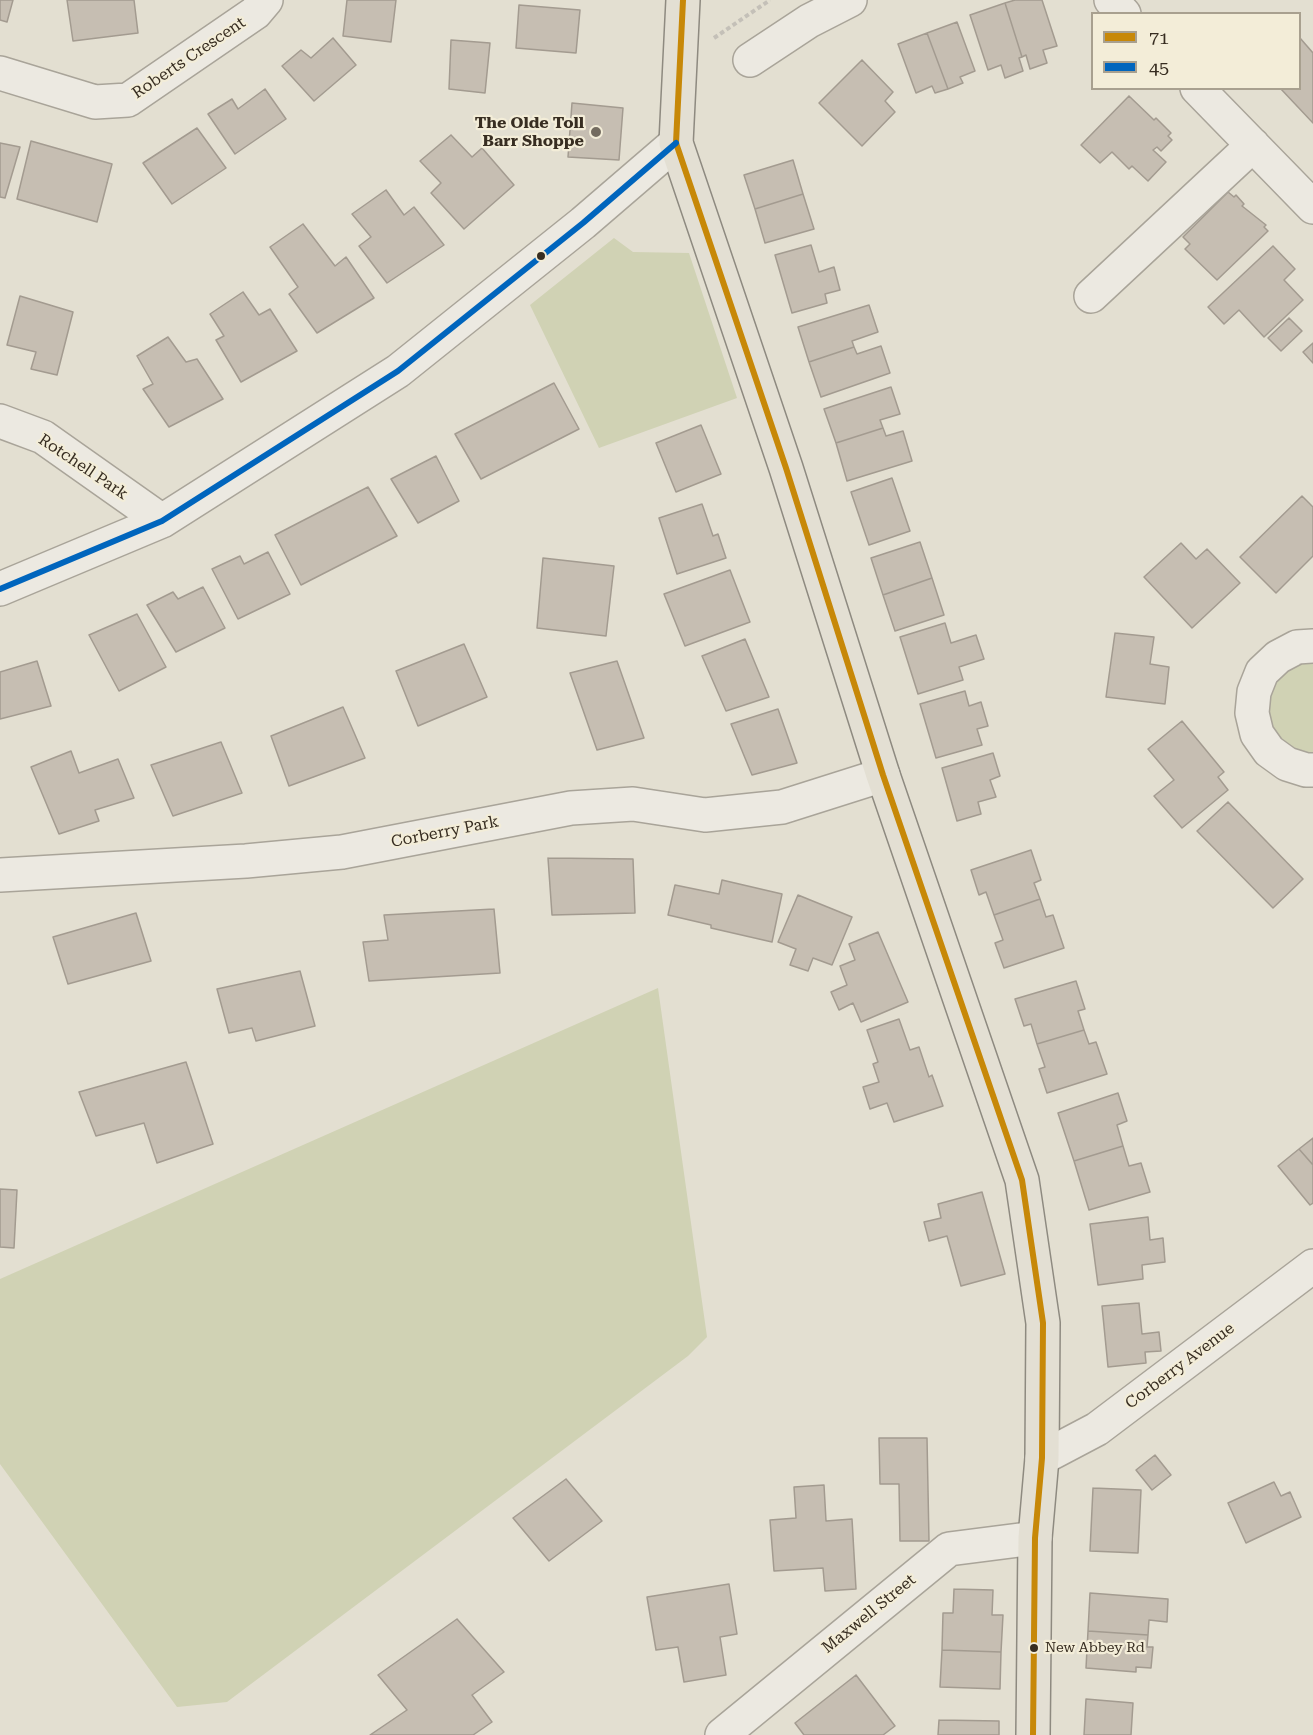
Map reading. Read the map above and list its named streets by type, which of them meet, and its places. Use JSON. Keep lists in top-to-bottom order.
{
  "streets": {
    "street": [
      "Roberts Crescent",
      "Rotchell Park",
      "Corberry Park",
      "Corberry Avenue",
      "Maxwell Street"
    ]
  },
  "places": ["The Olde Toll Barr Shoppe", "New Abbey Rd"],
  "lines": ["transit line 71", "transit line 45"],
  "legend": ["71", "45"]
}
